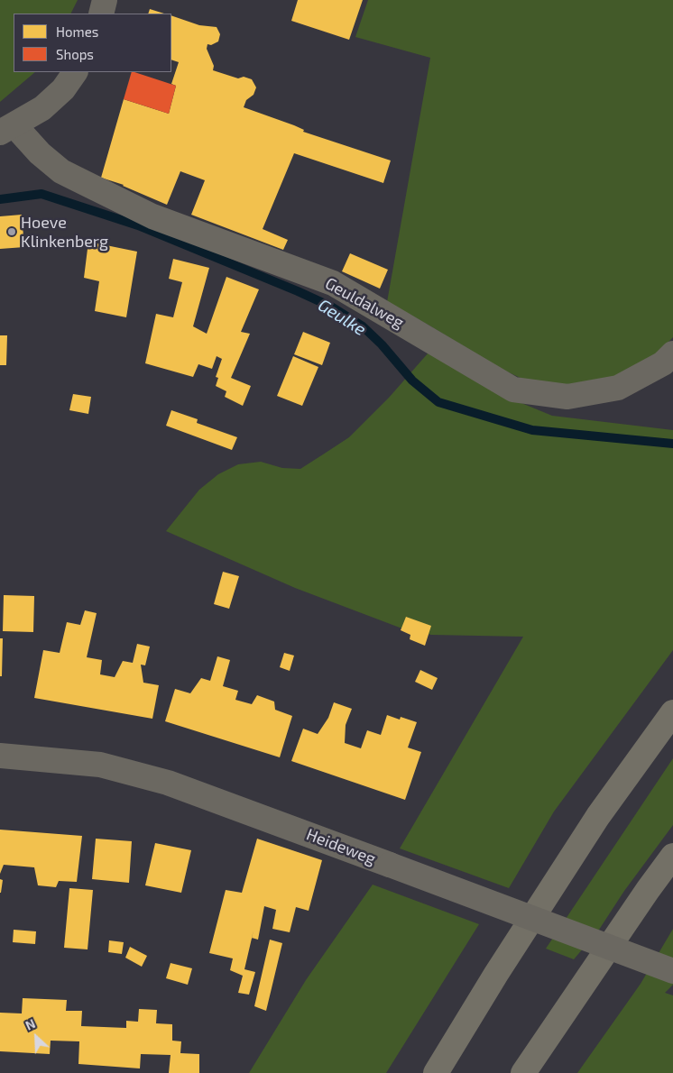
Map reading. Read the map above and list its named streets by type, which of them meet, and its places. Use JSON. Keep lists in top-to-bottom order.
{
  "streets": {
    "street": ["Geuldalweg", "Heideweg"]
  },
  "water": ["Geulke"],
  "places": ["Hoeve Klinkenberg"],
  "legend": ["Homes", "Shops"],
  "north": "top left"
}
